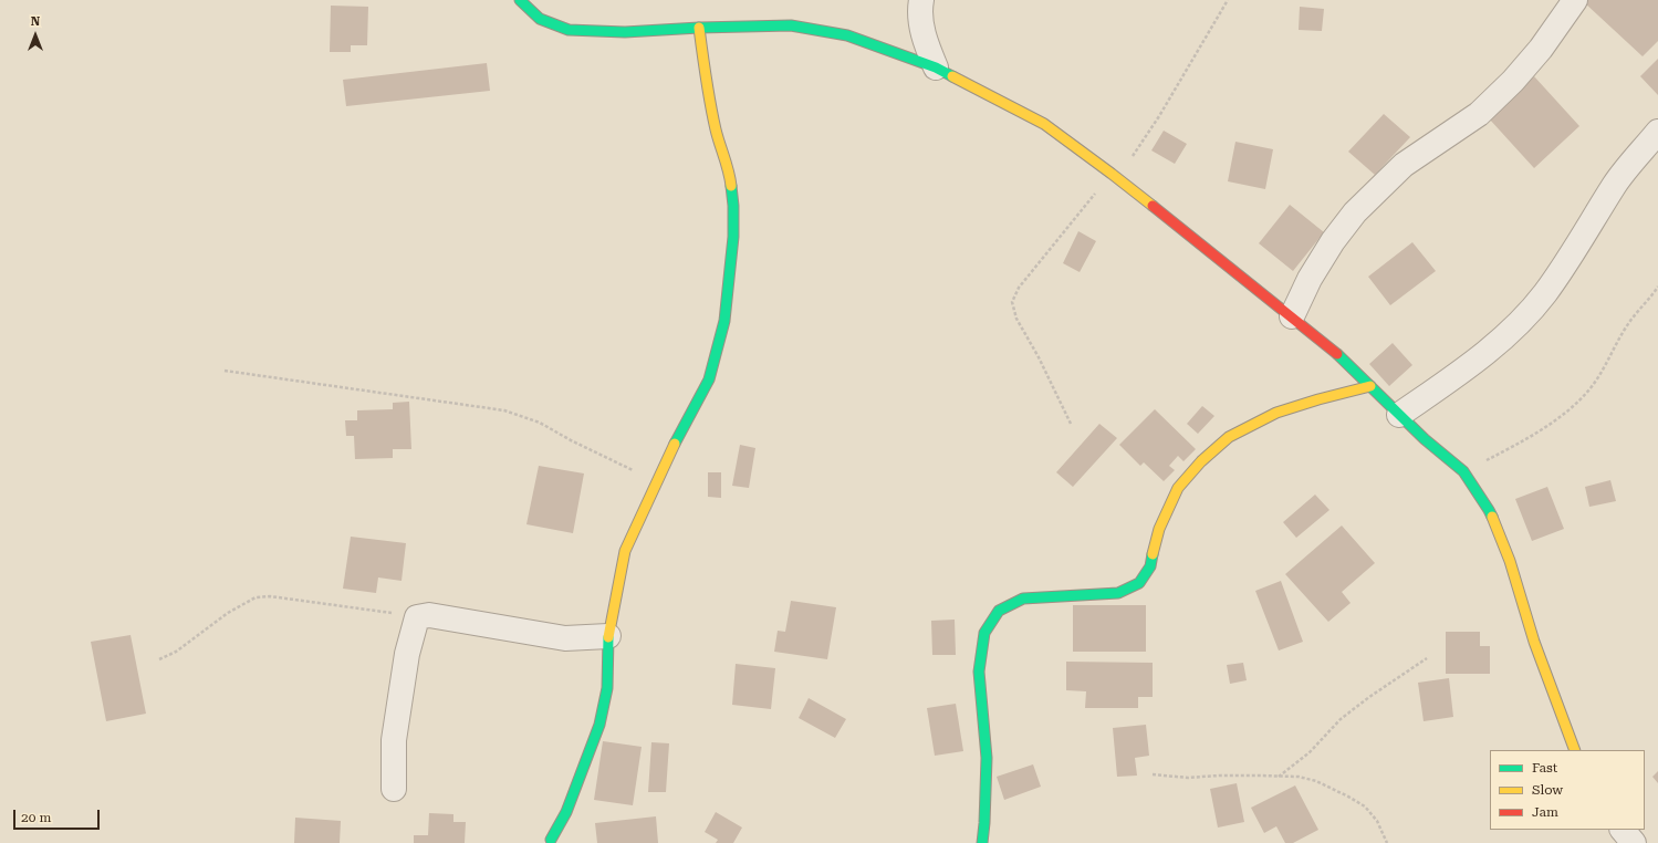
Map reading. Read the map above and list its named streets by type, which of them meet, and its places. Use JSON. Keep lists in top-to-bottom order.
{
  "legend": ["Fast", "Slow", "Jam"],
  "scale_bar": "20 m",
  "north": "top"
}
